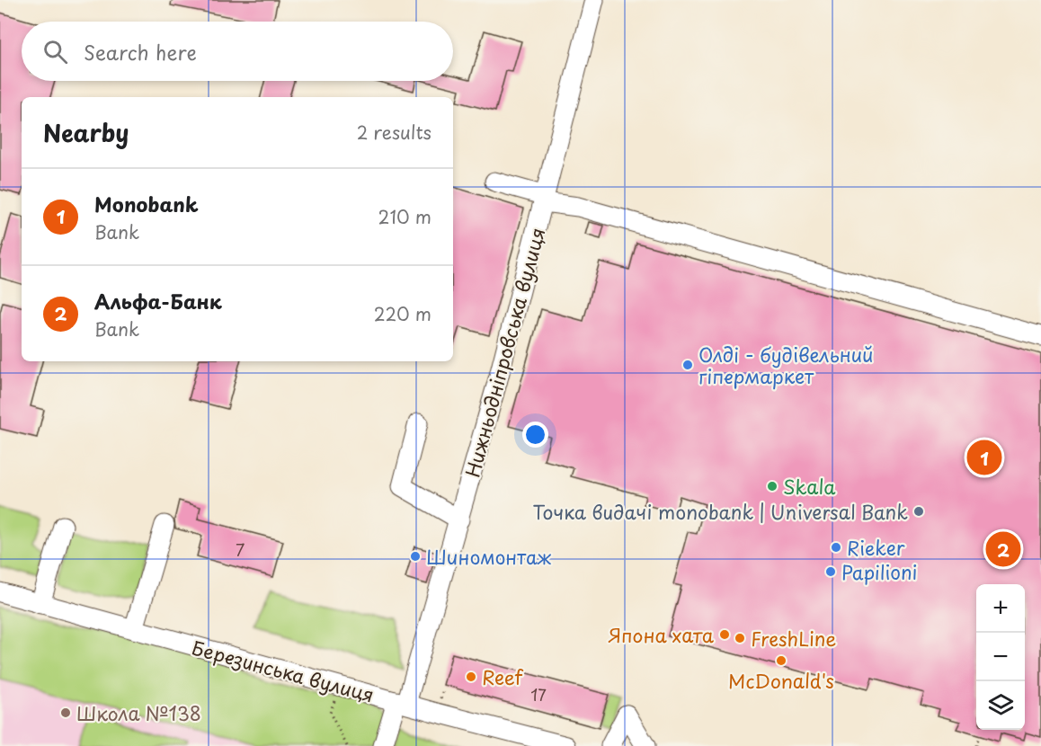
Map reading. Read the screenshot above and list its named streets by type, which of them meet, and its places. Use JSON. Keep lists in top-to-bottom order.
{
  "streets": {
    "street": ["Нижньодніпровська вулиця", "Березинська вулиця"]
  },
  "crossings": [
    ["Нижньодніпровська вулиця", "Березинська вулиця"]
  ],
  "places": [
    "Олді - будівельний гіпермаркет",
    "Skala",
    "Точка видачі monobank | Universal Bank",
    "Rieker",
    "Шиномонтаж",
    "Papilioni",
    "Япона хата",
    "FreshLine",
    "McDonald's",
    "Reef",
    "Школа №138"
  ],
  "house_numbers": ["7", "17"],
  "page": {
    "search": "Search here",
    "heading": ["Nearby", "2 results"],
    "list": [
      {
        "mark": "1",
        "name": "Monobank",
        "note": "Bank",
        "value": "210 m"
      },
      {
        "mark": "2",
        "name": "Альфа-Банк",
        "note": "Bank",
        "value": "220 m"
      }
    ],
    "pins": ["1", "2"],
    "map_buttons": ["+", "−"]
  }
}
